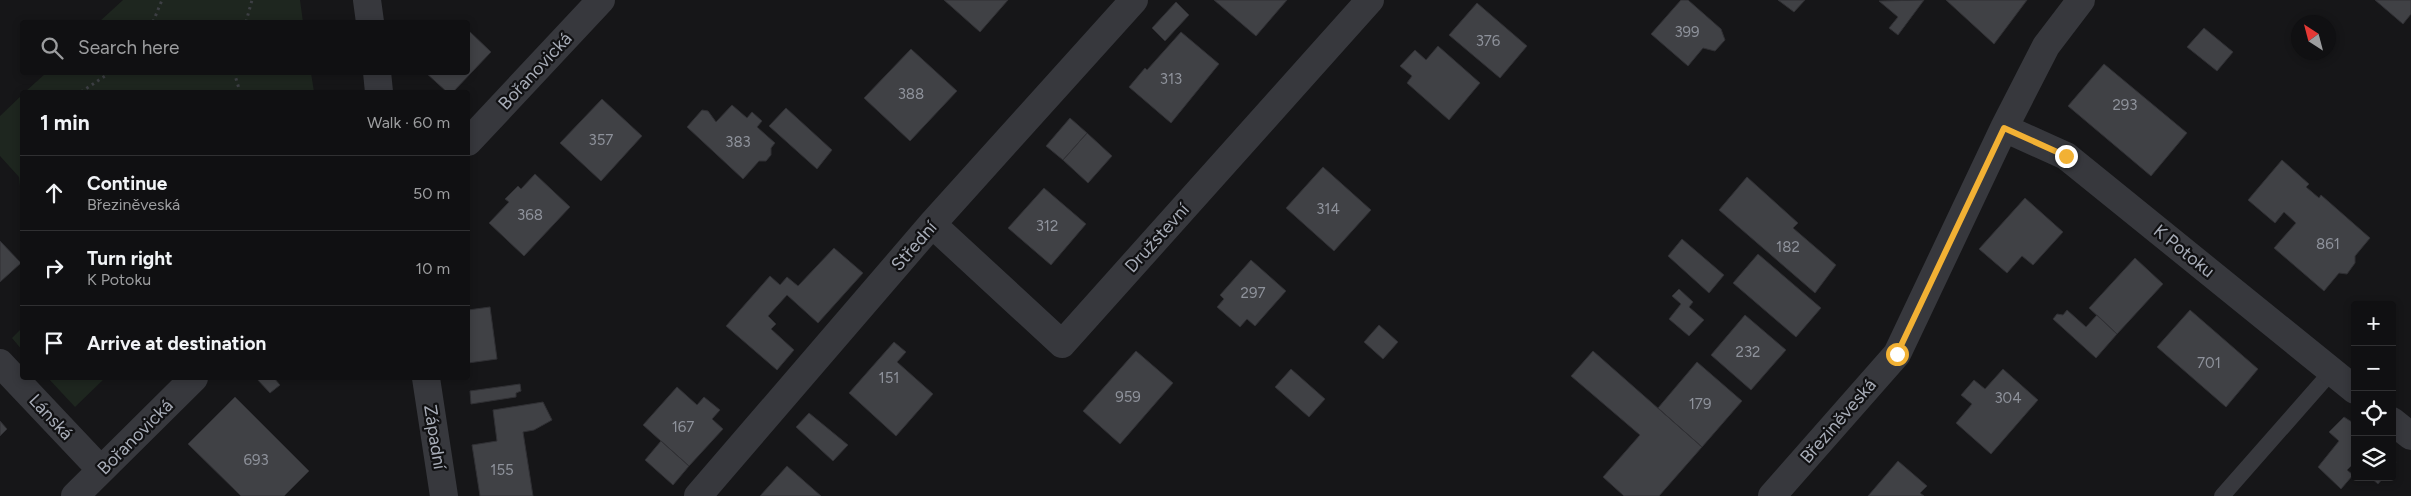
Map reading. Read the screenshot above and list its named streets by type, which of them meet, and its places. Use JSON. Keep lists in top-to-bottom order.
{
  "streets": {
    "street": [
      "Bořanovická",
      "Družstevní",
      "Střední",
      "K Potoku",
      "Lánská",
      "Březiněveská",
      "Západní"
    ]
  },
  "crossings": [
    ["Bořanovická", "Lánská"],
    ["Družstevní", "Střední"],
    ["K Potoku", "Březiněveská"]
  ],
  "house_numbers": [
    "399",
    "376",
    "313",
    "388",
    "293",
    "357",
    "383",
    "314",
    "368",
    "312",
    "861",
    "182",
    "297",
    "232",
    "701",
    "151",
    "959",
    "304",
    "179",
    "167",
    "693",
    "155"
  ],
  "north": "top left",
  "page": {
    "search": "Search here",
    "heading": ["1 min", "Walk · 60 m"],
    "list": [
      ["Continue", "Březiněveská", "50 m"],
      ["Turn right", "K Potoku", "10 m"],
      "Arrive at destination"
    ],
    "map_buttons": ["+", "−"]
  }
}
